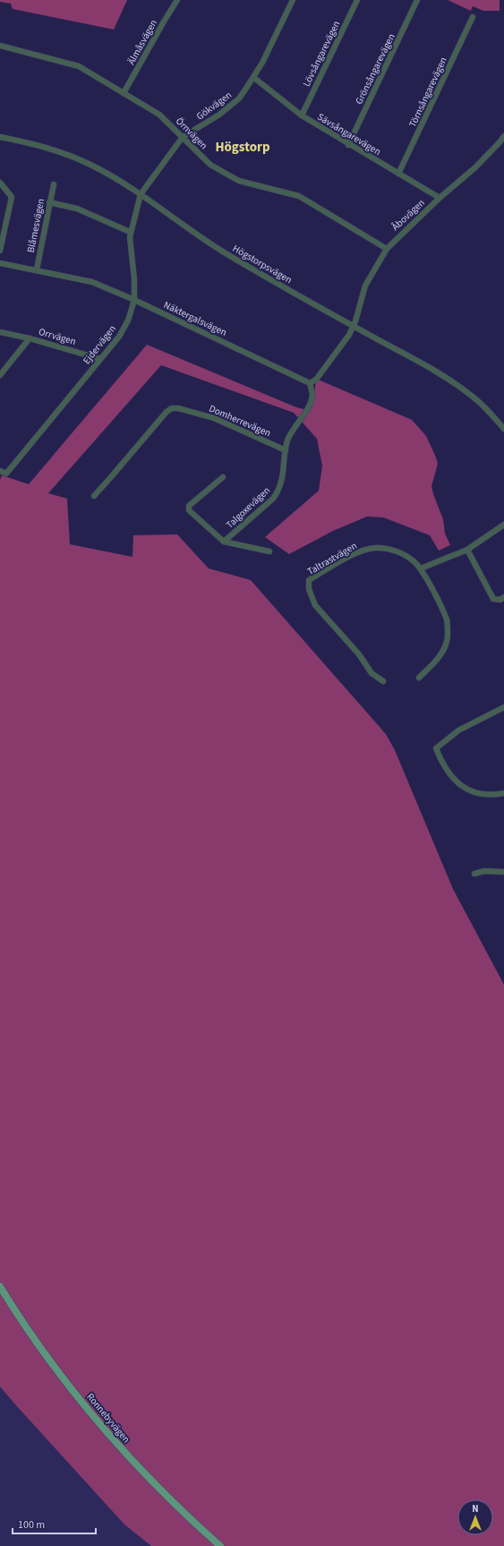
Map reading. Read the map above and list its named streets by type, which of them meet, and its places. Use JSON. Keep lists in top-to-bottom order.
{
  "streets": {
    "main road": ["Ronnebyvägen"],
    "street": [
      "Älmåsvägen",
      "Lövsångarevägen",
      "Grönsångarevägen",
      "Törnsångarevägen",
      "Gökvägen",
      "Örnvägen",
      "Sävsångarevägen",
      "Åbovägen",
      "Blåmesvägen",
      "Högstorpsvägen",
      "Näktergalsvägen",
      "Orrvägen",
      "Ejdervägen",
      "Domherrevägen",
      "Talgoxevägen",
      "Taltrastvägen"
    ]
  },
  "crossings": [
    ["Älmåsvägen", "Örnvägen"],
    ["Lövsångarevägen", "Sävsångarevägen"],
    ["Grönsångarevägen", "Sävsångarevägen"],
    ["Törnsångarevägen", "Sävsångarevägen"],
    ["Gökvägen", "Örnvägen"],
    ["Gökvägen", "Sävsångarevägen"],
    ["Gökvägen", "Högstorpsvägen"],
    ["Gökvägen", "Ejdervägen"],
    ["Örnvägen", "Åbovägen"],
    ["Sävsångarevägen", "Åbovägen"],
    ["Åbovägen", "Högstorpsvägen"],
    ["Blåmesvägen", "Näktergalsvägen"],
    ["Högstorpsvägen", "Ejdervägen"],
    ["Näktergalsvägen", "Ejdervägen"],
    ["Näktergalsvägen", "Talgoxevägen"],
    ["Orrvägen", "Ejdervägen"],
    ["Domherrevägen", "Talgoxevägen"]
  ],
  "districts": ["Högstorp"],
  "scale_bar": "100 m",
  "north": "top"
}
